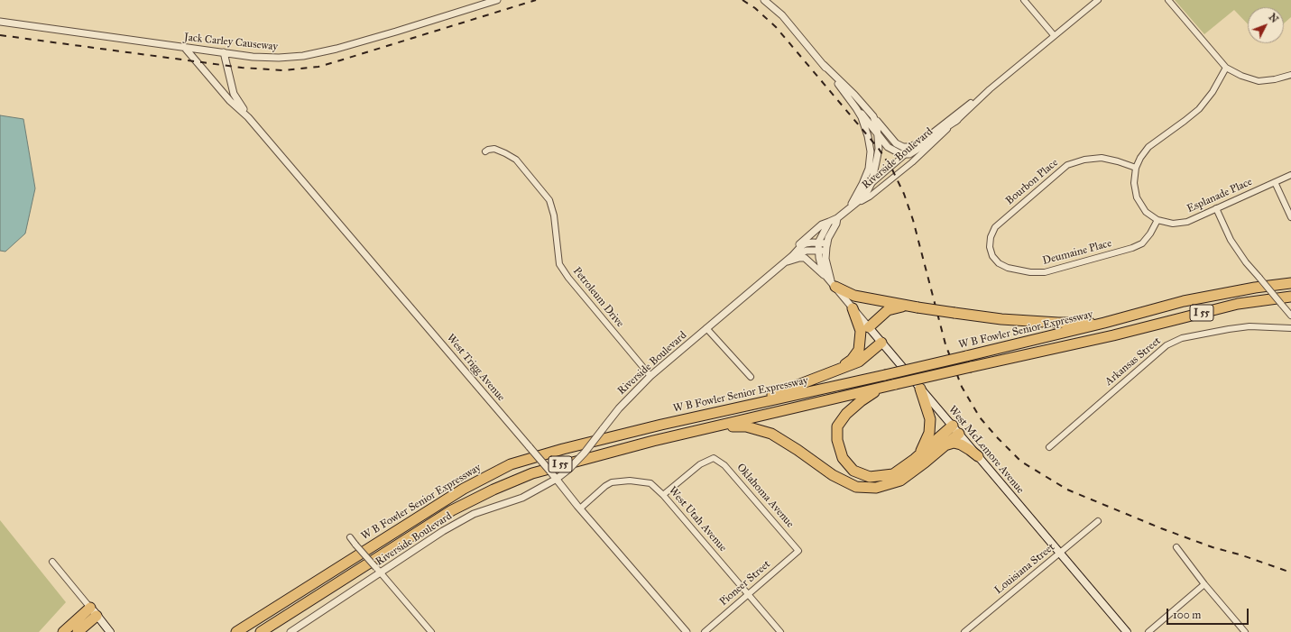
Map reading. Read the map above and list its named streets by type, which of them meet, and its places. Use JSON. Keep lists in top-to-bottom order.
{
  "streets": {
    "highway": ["I 55", "W B Fowler Senior Expressway"],
    "main road": ["West McLemore Avenue"],
    "street": [
      "Jack Carley Causeway",
      "Riverside Boulevard",
      "Bourbon Place",
      "Esplanade Place",
      "Deumaine Place",
      "Petroleum Drive",
      "Arkansas Street",
      "West Trigg Avenue",
      "Oklahoma Avenue",
      "West Utah Avenue",
      "Louisiana Street",
      "Pioneer Street"
    ]
  },
  "crossings": [
    ["Riverside Boulevard", "Petroleum Drive"],
    ["Riverside Boulevard", "West Trigg Avenue"],
    ["Riverside Boulevard", "West McLemore Avenue"],
    ["Bourbon Place", "Esplanade Place"],
    ["Bourbon Place", "Deumaine Place"],
    ["Esplanade Place", "Deumaine Place"],
    ["West Trigg Avenue", "West Utah Avenue"],
    ["West McLemore Avenue", "Louisiana Street"],
    ["Oklahoma Avenue", "West Utah Avenue"],
    ["Oklahoma Avenue", "Pioneer Street"],
    ["West Utah Avenue", "Pioneer Street"]
  ],
  "scale_bar": "100 m",
  "north": "top right"
}
